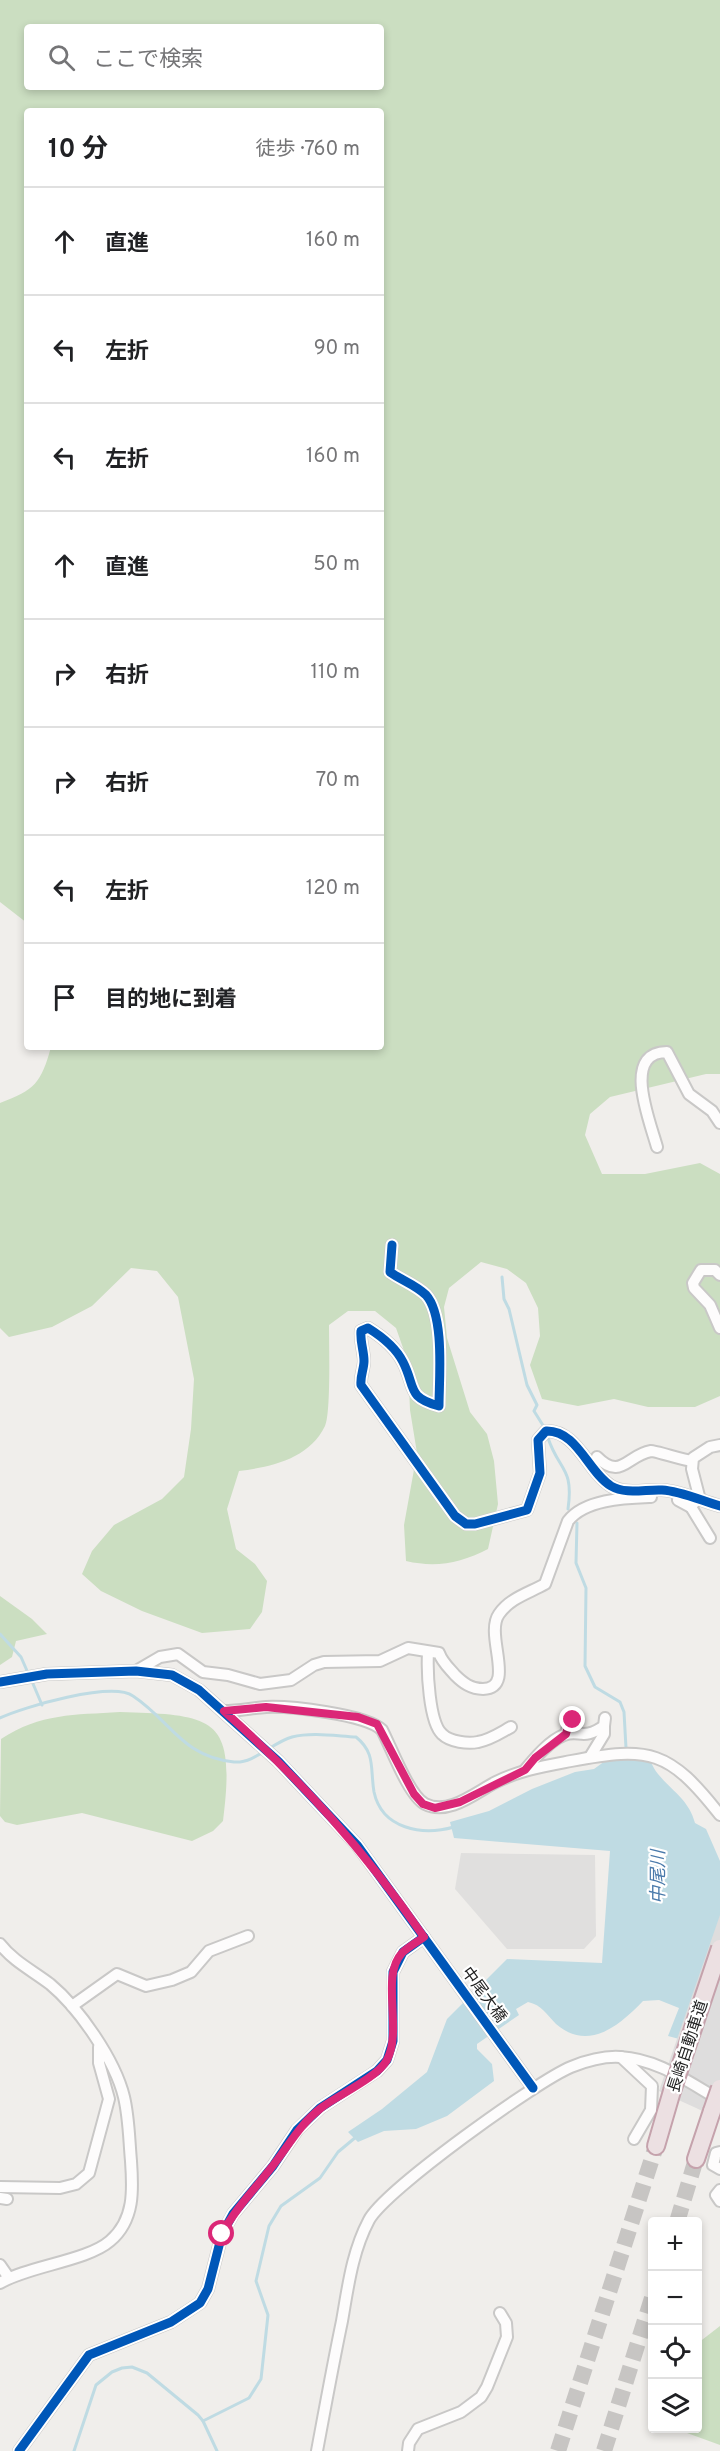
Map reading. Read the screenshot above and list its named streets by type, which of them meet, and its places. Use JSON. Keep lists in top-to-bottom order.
{
  "streets": {
    "highway": ["長崎自動車道"],
    "street": ["中尾大橋"]
  },
  "water": ["中尾川"],
  "page": {
    "search": "ここで検索",
    "heading": ["10 分", "徒歩 · 760 m"],
    "list": [
      ["直進", "160 m"],
      ["左折", "90 m"],
      ["左折", "160 m"],
      ["直進", "50 m"],
      ["右折", "110 m"],
      ["右折", "70 m"],
      ["左折", "120 m"],
      "目的地に到着"
    ],
    "map_buttons": ["+", "−"]
  }
}
